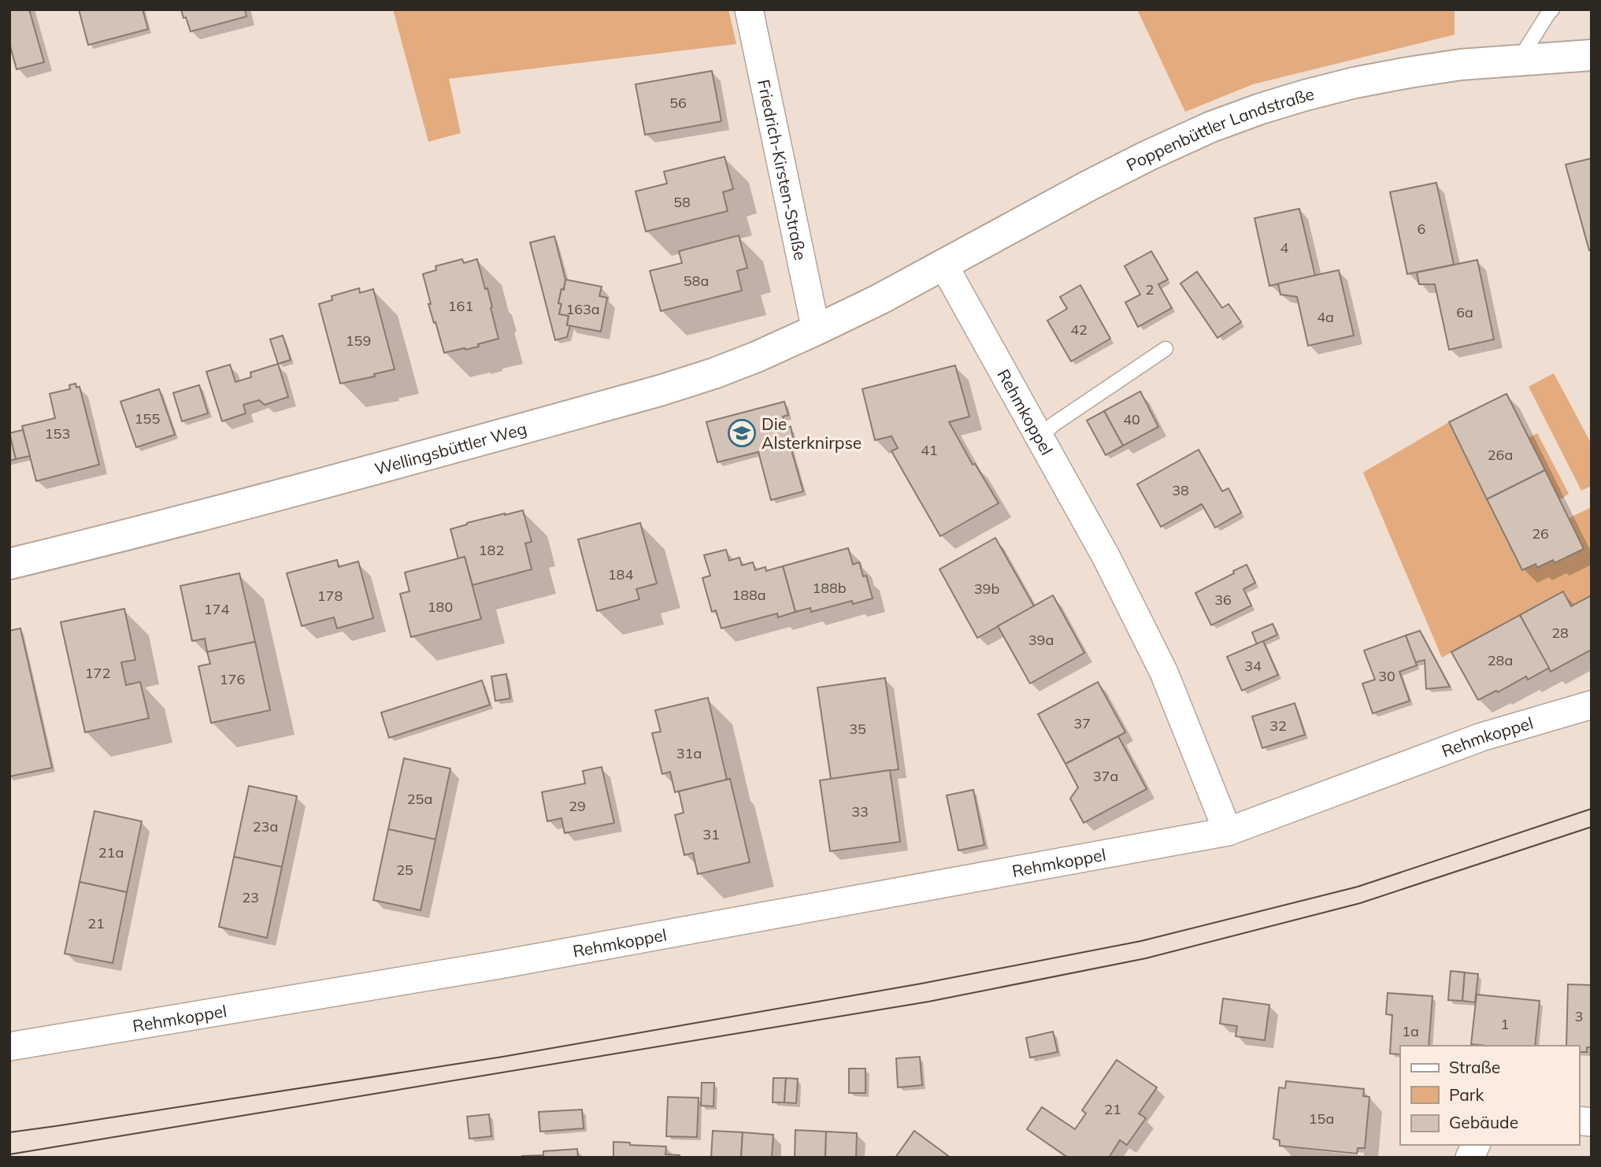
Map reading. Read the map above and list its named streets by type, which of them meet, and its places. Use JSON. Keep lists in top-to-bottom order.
{
  "streets": {
    "main road": ["Poppenbüttler Landstraße", "Wellingsbüttler Weg"],
    "street": ["Friedrich-Kirsten-Straße", "Rehmkoppel"]
  },
  "crossings": [
    ["Poppenbüttler Landstraße", "Rehmkoppel"],
    ["Poppenbüttler Landstraße", "Wellingsbüttler Weg"],
    ["Friedrich-Kirsten-Straße", "Wellingsbüttler Weg"]
  ],
  "places": {
    "school or university": ["Die Alsterknirpse"]
  },
  "house_numbers": [
    "56",
    "58",
    "6",
    "4",
    "58a",
    "2",
    "161",
    "163a",
    "6a",
    "4a",
    "42",
    "159",
    "155",
    "40",
    "153",
    "41",
    "26a",
    "38",
    "26",
    "182",
    "184",
    "188b",
    "39b",
    "188a",
    "178",
    "36",
    "180",
    "174",
    "28",
    "39a",
    "28a",
    "34",
    "172",
    "30",
    "176",
    "37",
    "32",
    "35",
    "31a",
    "37a",
    "25a",
    "29",
    "33",
    "23a",
    "31",
    "21a",
    "25",
    "23",
    "21",
    "3",
    "1",
    "1a",
    "21",
    "15a"
  ],
  "legend": ["Straße", "Park", "Gebäude"]
}
